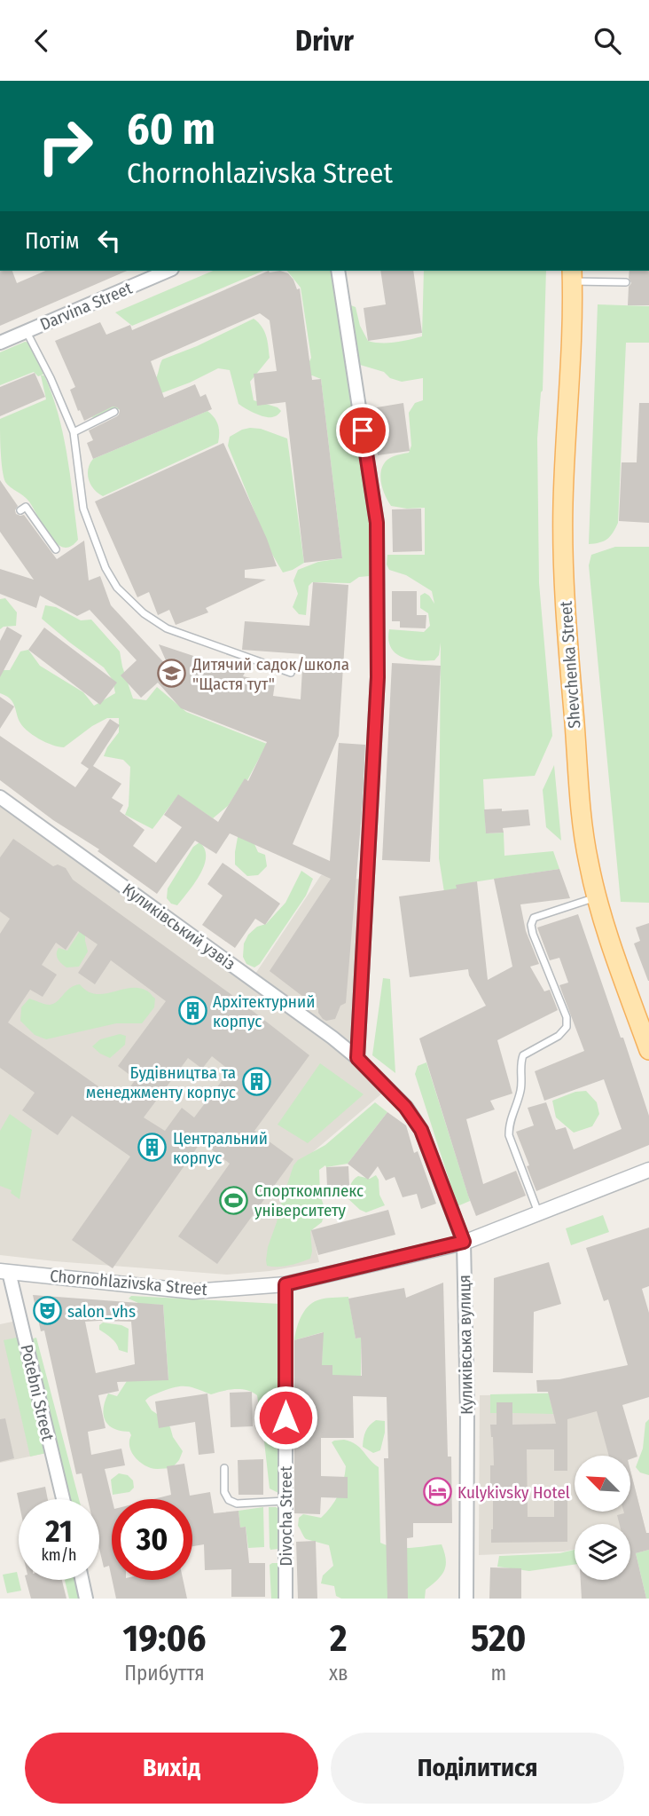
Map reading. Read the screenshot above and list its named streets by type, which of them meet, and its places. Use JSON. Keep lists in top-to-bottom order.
{
  "streets": {
    "main road": ["Shevchenka Street"],
    "street": [
      "Darvina Street",
      "Куликівський узвіз",
      "Chornohlazivska Street",
      "Куликівська вулиця",
      "Potebni Street",
      "Divocha Street"
    ]
  },
  "crossings": [
    ["Куликівський узвіз", "Куликівська вулиця"],
    ["Chornohlazivska Street", "Куликівська вулиця"],
    ["Chornohlazivska Street", "Potebni Street"],
    ["Chornohlazivska Street", "Divocha Street"]
  ],
  "places": {
    "school or university": ["Дитячий садок/школа \"Щастя тут\""],
    "building": ["Архітектурний корпус", "Будівництва та менеджменту корпус", "Центральний корпус"],
    "sports": ["Спорткомплекс університету"],
    "theatre": ["salon_vhs"],
    "hotel": ["Kulykivsky Hotel"]
  },
  "north": "top left",
  "page": {
    "header": "Drivr",
    "turn": ["60 m", "Chornohlazivska Street"],
    "then": "Потім",
    "speed": "21 km/h",
    "limit": "30",
    "eta": [
      "19:06",
      "Прибуття",
      "2",
      "хв",
      "520",
      "m"
    ],
    "buttons": ["Вихід", "Поділитися"]
  }
}
